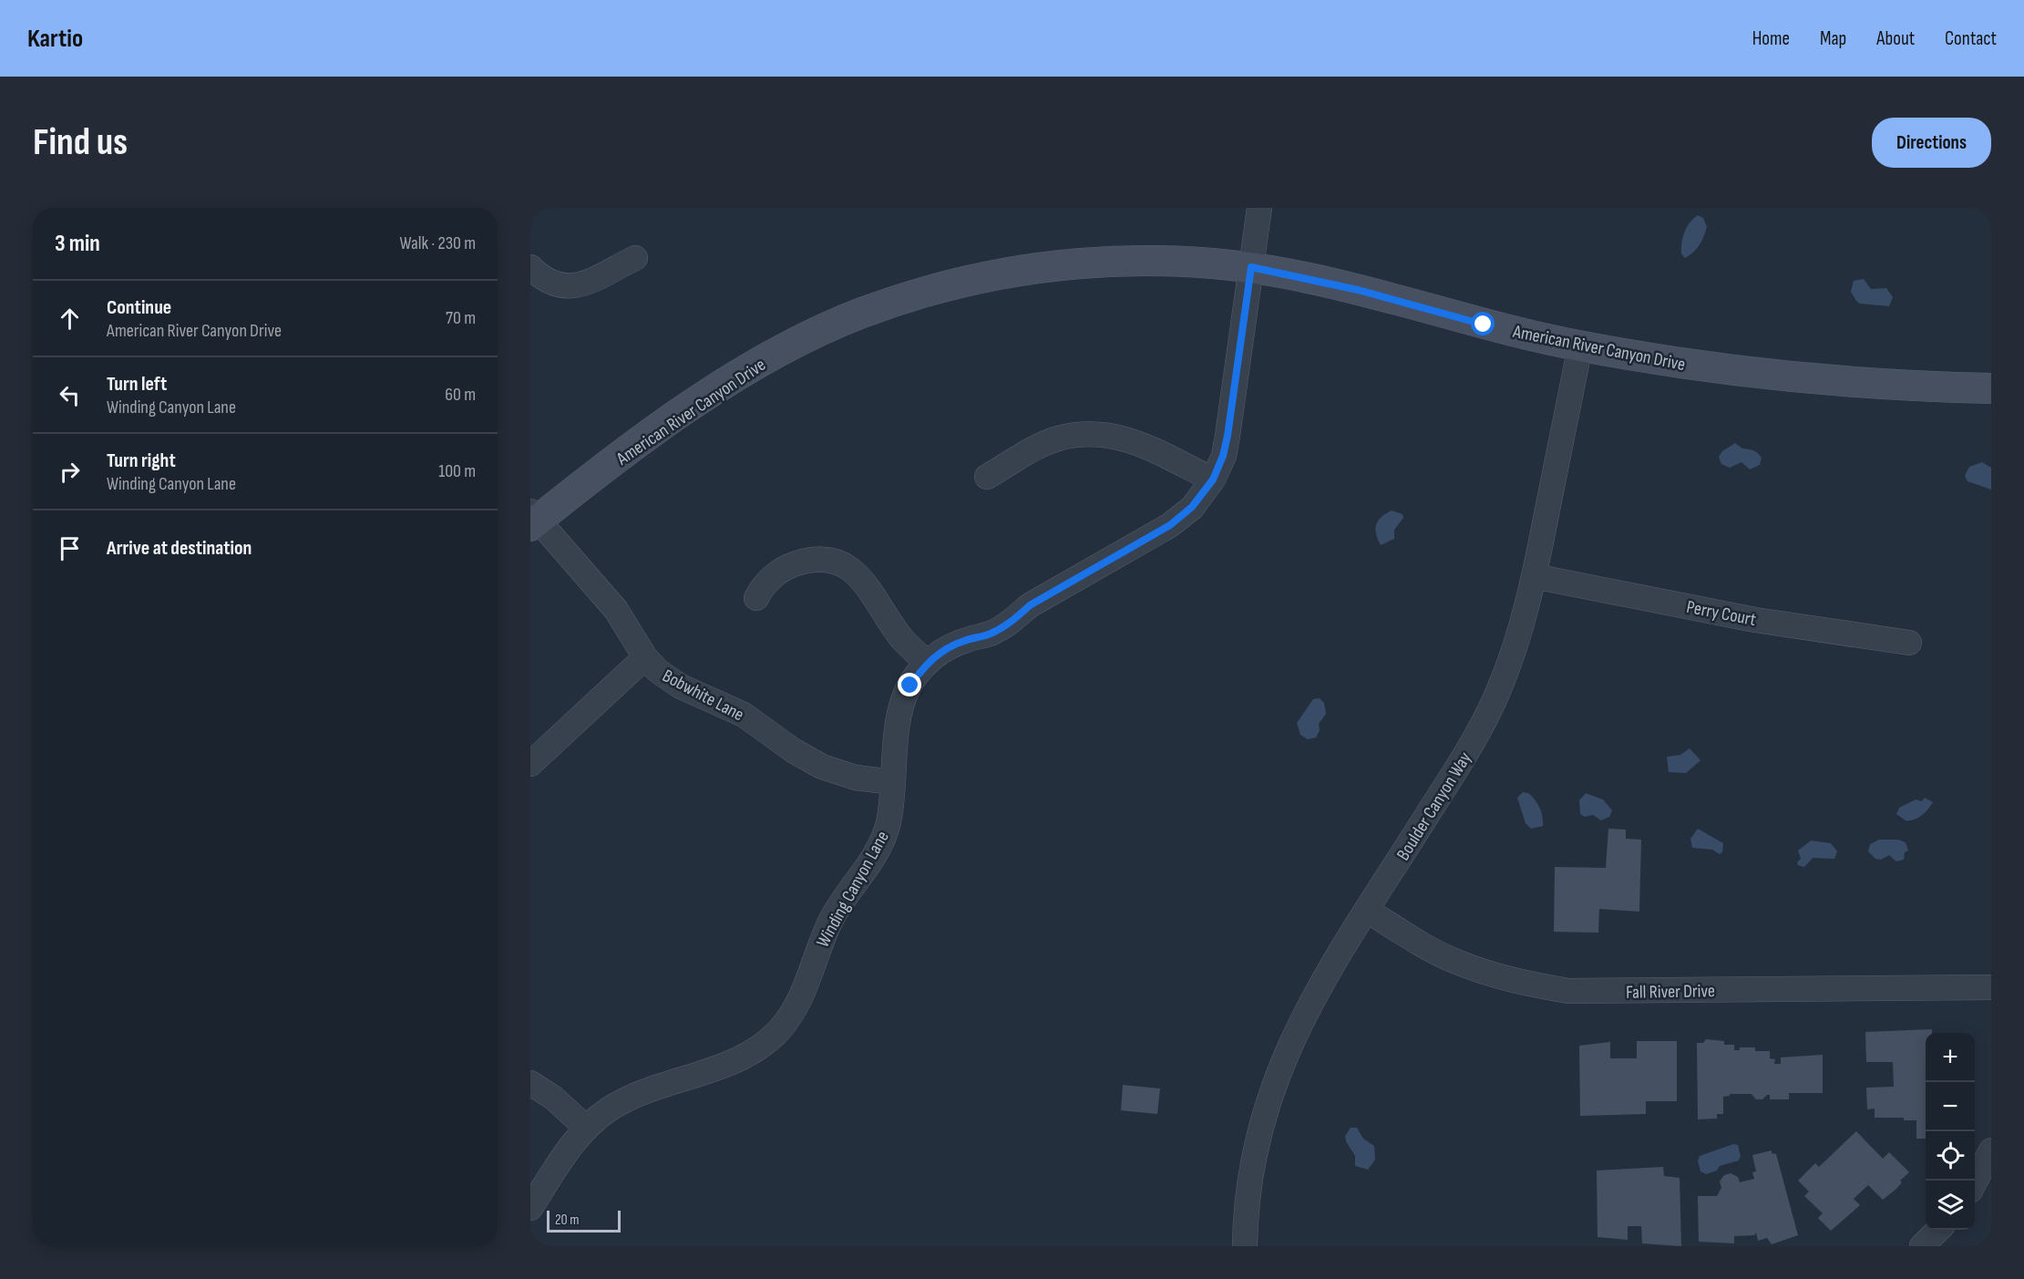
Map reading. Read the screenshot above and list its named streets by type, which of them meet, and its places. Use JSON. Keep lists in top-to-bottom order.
{
  "streets": {
    "main road": ["American River Canyon Drive"],
    "street": [
      "Perry Court",
      "Bobwhite Lane",
      "Boulder Canyon Way",
      "Winding Canyon Lane",
      "Fall River Drive"
    ]
  },
  "crossings": [
    ["American River Canyon Drive", "Bobwhite Lane"],
    ["American River Canyon Drive", "Boulder Canyon Way"],
    ["American River Canyon Drive", "Winding Canyon Lane"],
    ["Perry Court", "Boulder Canyon Way"],
    ["Bobwhite Lane", "Winding Canyon Lane"],
    ["Boulder Canyon Way", "Fall River Drive"]
  ],
  "scale_bar": "20 m",
  "page": {
    "header": "Kartio",
    "nav": [
      "Home",
      "Map",
      "About",
      "Contact"
    ],
    "buttons": "Directions",
    "title": "Find us",
    "heading": ["3 min", "Walk · 230 m"],
    "list": [
      ["Continue", "American River Canyon Drive", "70 m"],
      ["Turn left", "Winding Canyon Lane", "60 m"],
      ["Turn right", "Winding Canyon Lane", "100 m"],
      "Arrive at destination"
    ],
    "map_buttons": ["+", "−"],
    "scale": "20 m"
  }
}
